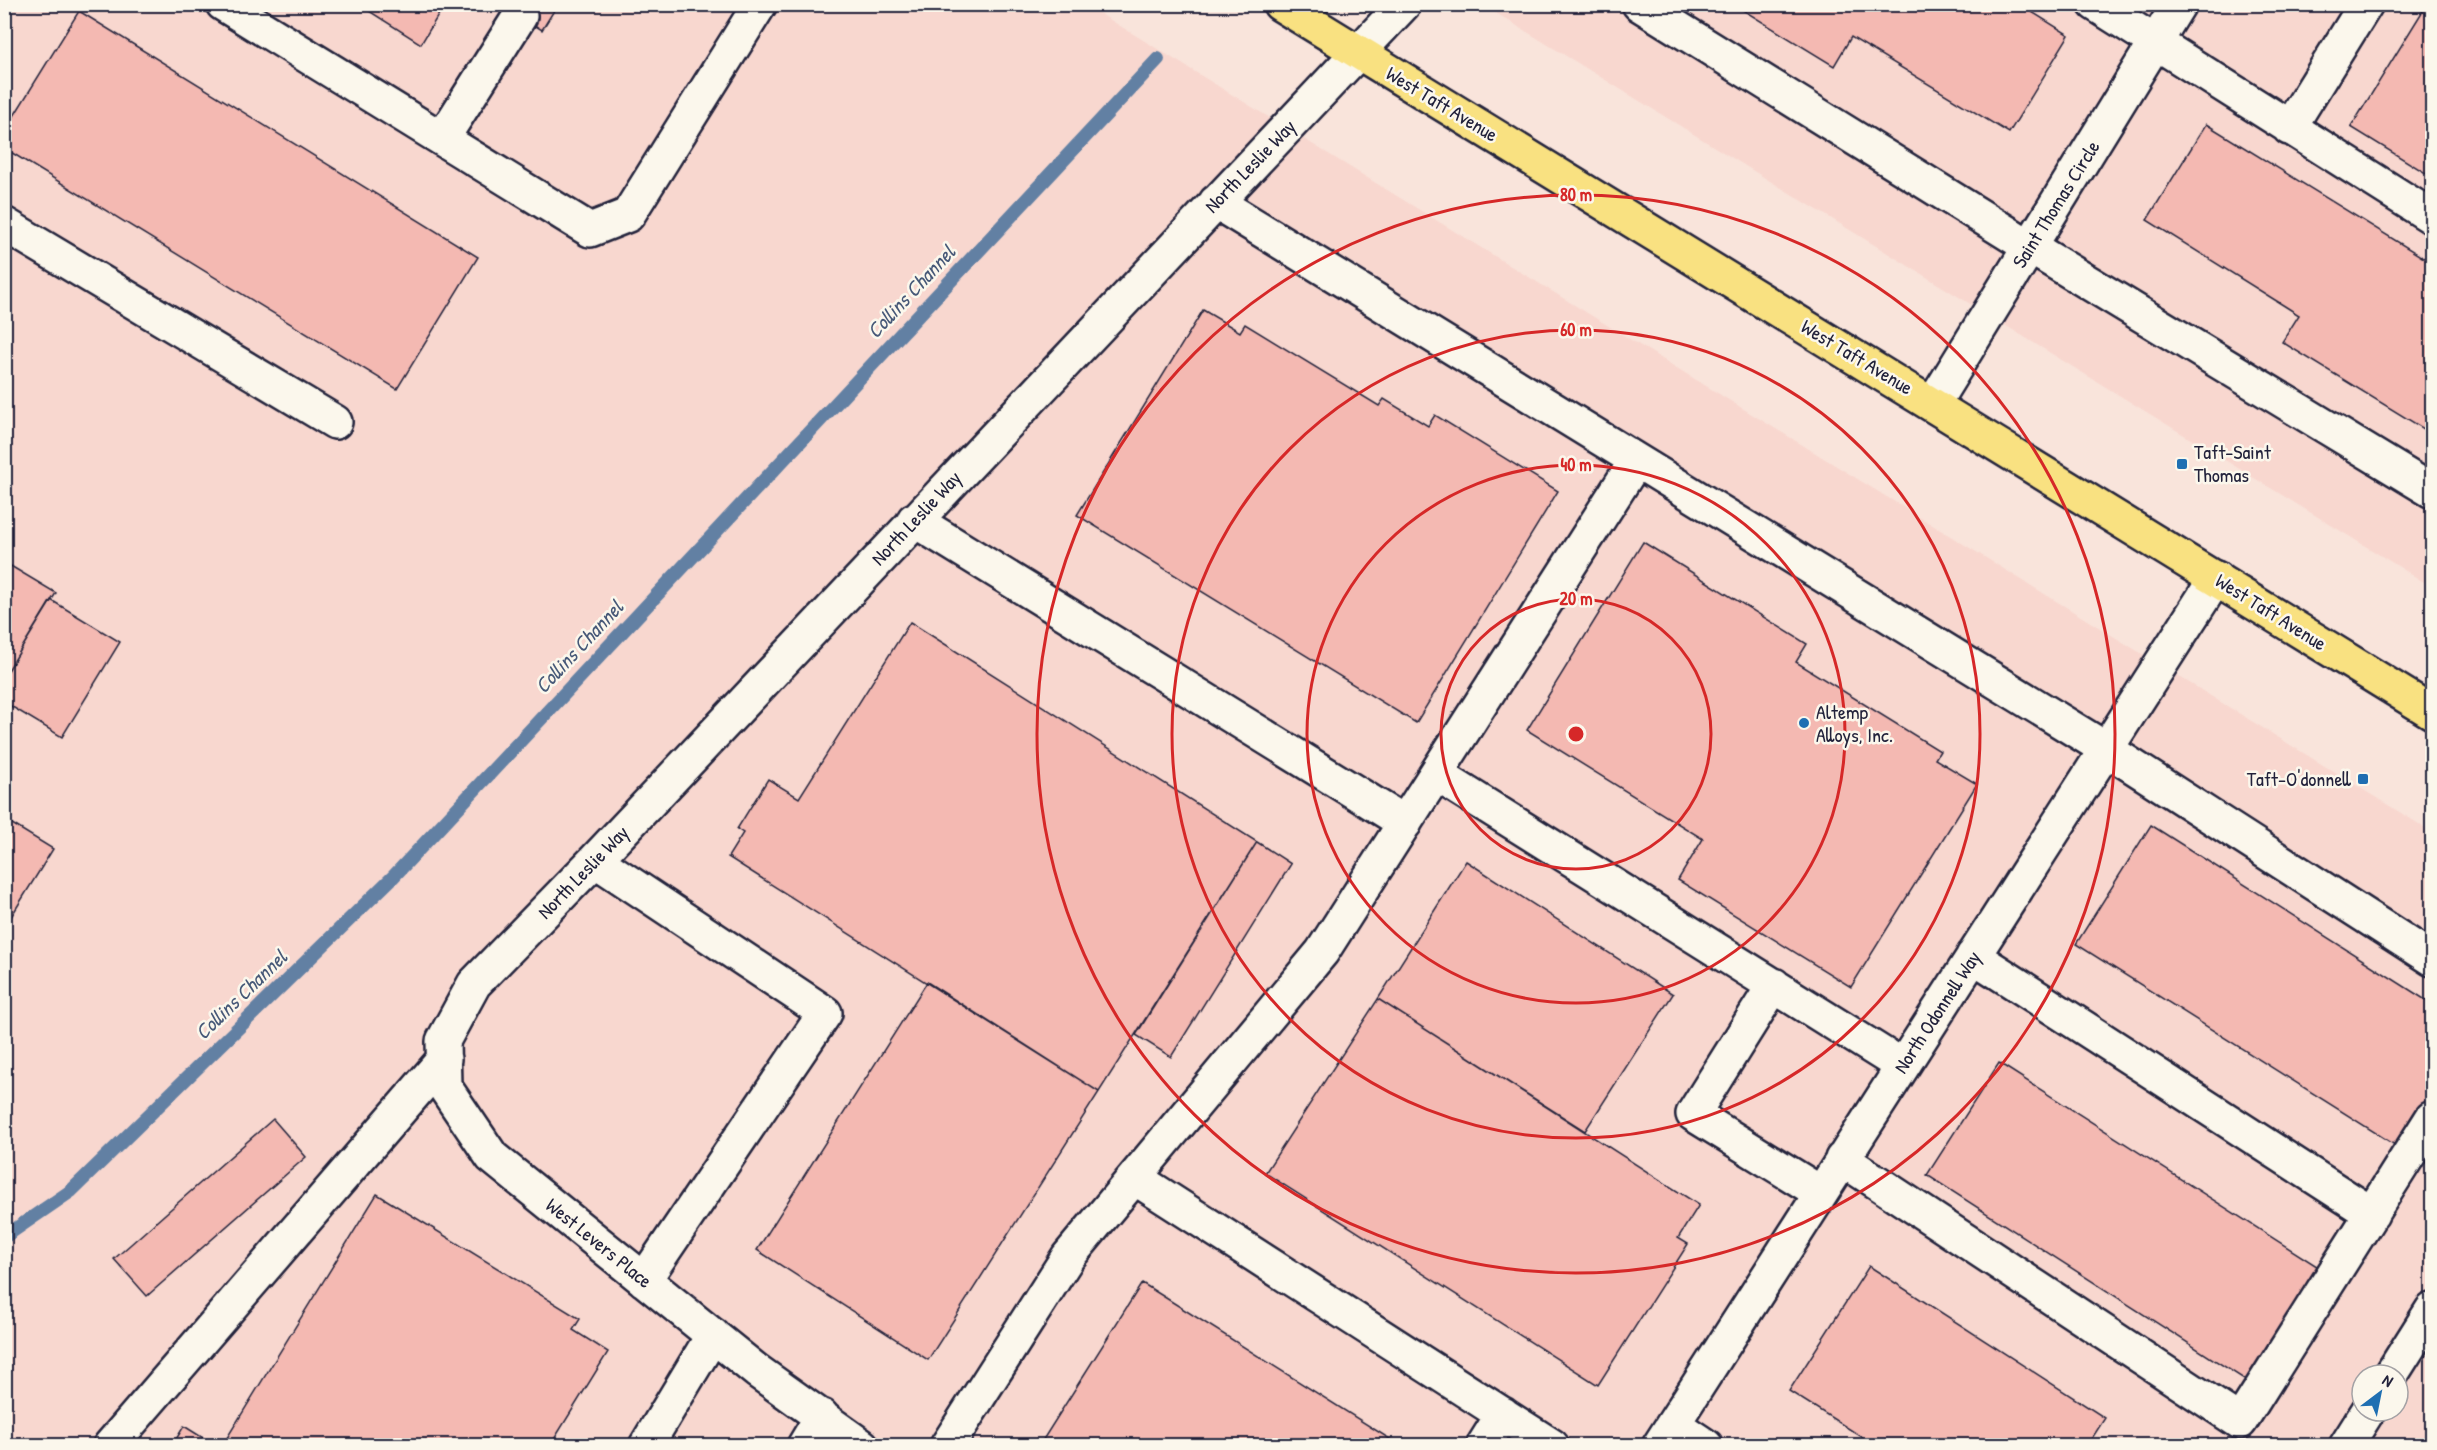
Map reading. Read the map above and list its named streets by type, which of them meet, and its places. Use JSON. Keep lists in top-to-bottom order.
{
  "streets": {
    "main road": ["West Taft Avenue"],
    "street": [
      "North Leslie Way",
      "Saint Thomas Circle",
      "North Odonnell Way",
      "West Levers Place"
    ]
  },
  "crossings": [
    ["West Taft Avenue", "North Leslie Way"],
    ["West Taft Avenue", "Saint Thomas Circle"],
    ["West Taft Avenue", "North Odonnell Way"],
    ["North Leslie Way", "West Levers Place"]
  ],
  "water": ["Collins Channel"],
  "places": {
    "transit": ["Taft-Saint Thomas", "Taft-O'donnell"],
    "other": ["Altemp Alloys, Inc."]
  },
  "north": "top right",
  "rings": [
    "80 m",
    "60 m",
    "40 m",
    "20 m"
  ]
}
